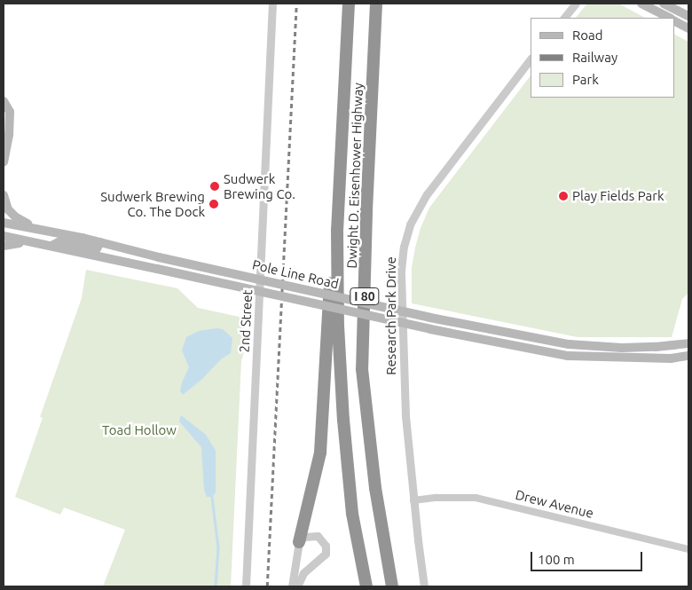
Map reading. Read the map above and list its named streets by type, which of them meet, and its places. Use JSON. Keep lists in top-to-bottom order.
{
  "streets": {
    "highway": ["Dwight D. Eisenhower Highway", "I 80"],
    "main road": ["Pole Line Road"],
    "street": ["Research Park Drive", "2nd Street", "Drew Avenue"]
  },
  "crossings": [
    ["Research Park Drive", "Drew Avenue"]
  ],
  "parks": ["Toad Hollow"],
  "places": ["Sudwerk Brewing Co.", "Play Fields Park", "Sudwerk Brewing Co. The Dock"],
  "legend": ["Road", "Railway", "Park"],
  "scale_bar": "100 m"
}
